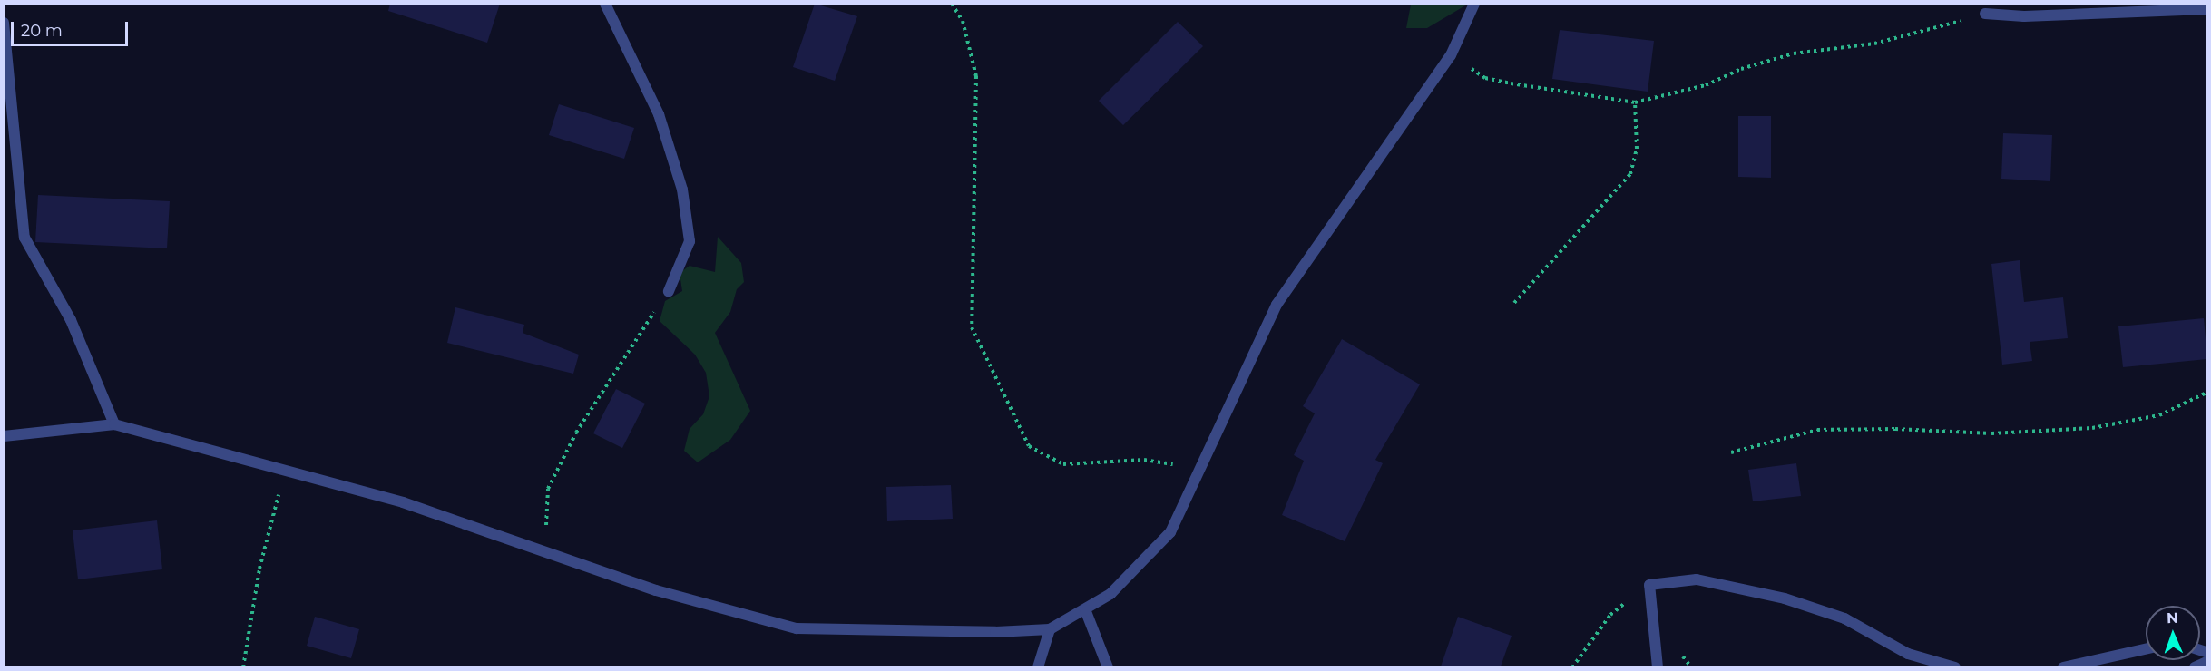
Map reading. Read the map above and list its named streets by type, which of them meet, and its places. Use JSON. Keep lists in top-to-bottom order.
{
  "scale_bar": "20 m",
  "north": "top"
}
